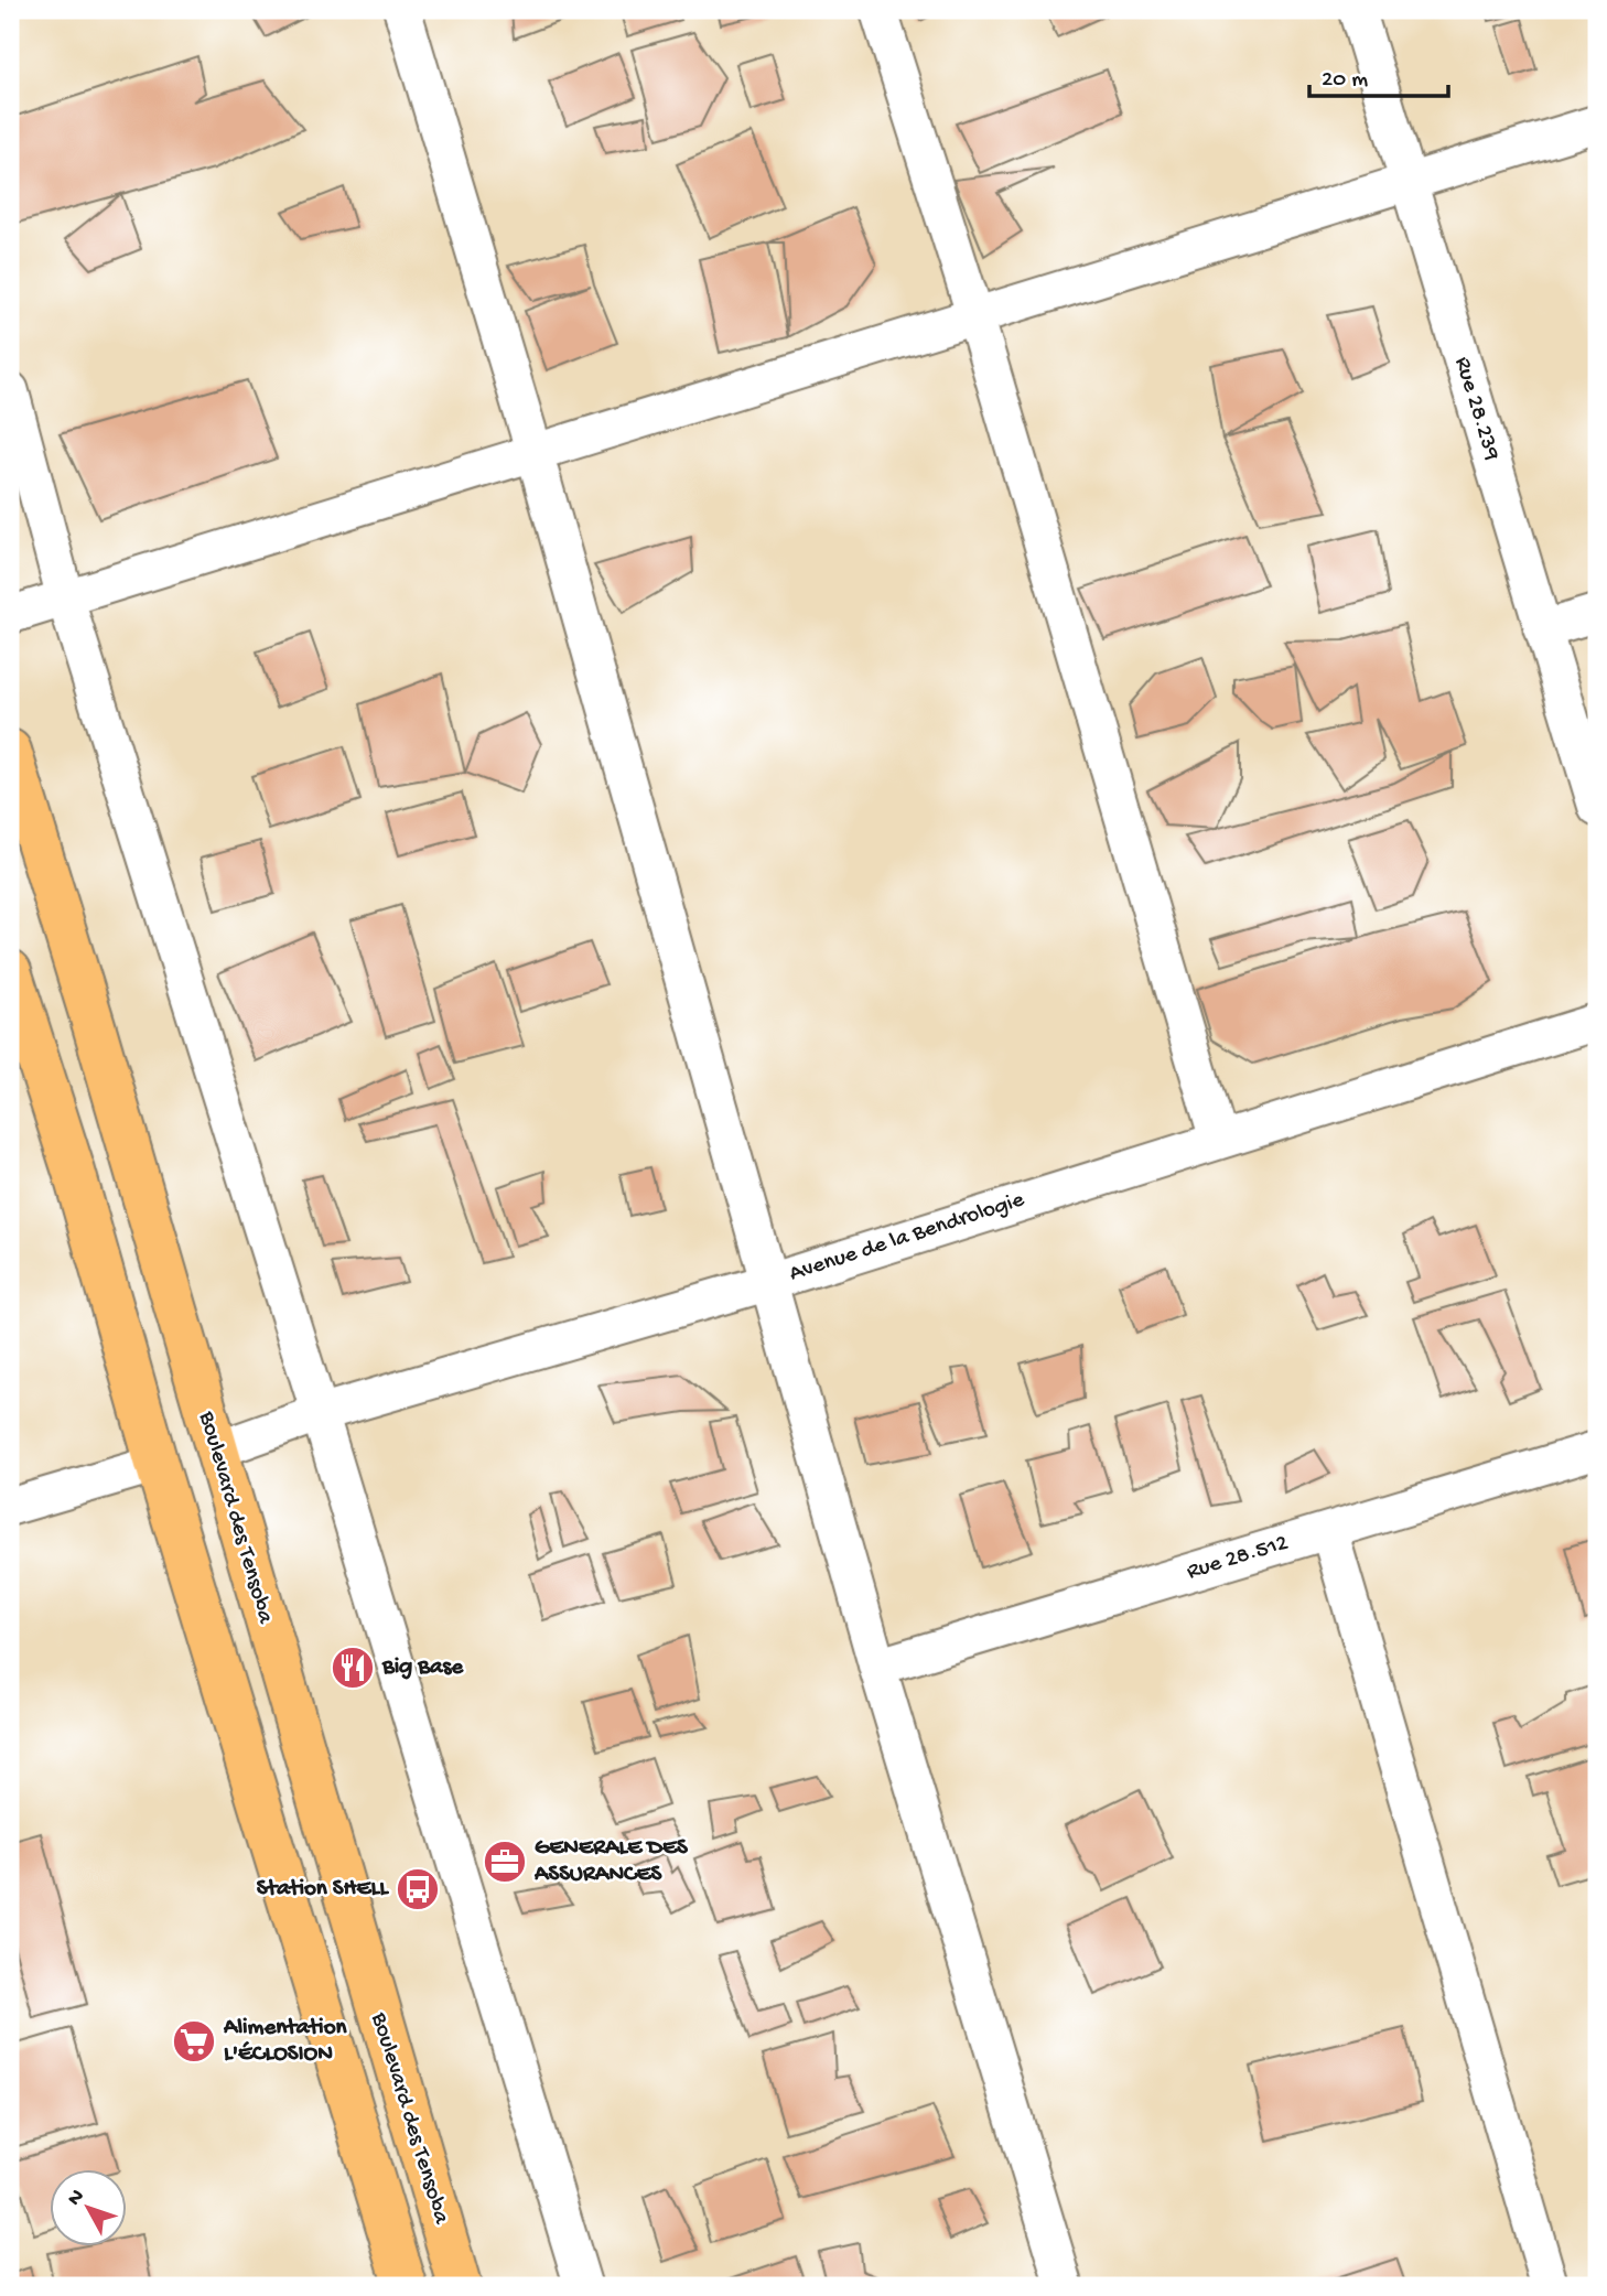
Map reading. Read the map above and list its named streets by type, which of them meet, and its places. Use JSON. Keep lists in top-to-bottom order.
{
  "streets": {
    "main road": ["Boulevard des Tensoba"],
    "street": ["Rue 28.239", "Avenue de la Bendrologie", "Rue 28.512"]
  },
  "crossings": [
    ["Avenue de la Bendrologie", "Boulevard des Tensoba"]
  ],
  "places": {
    "restaurant": ["Big Base"],
    "office": ["GENERALE DES ASSURANCES"],
    "bus stop": ["Station SHELL"],
    "supermarket": ["Alimentation L'ÉCLOSION"]
  },
  "scale_bar": "20 m",
  "north": "top left"
}
